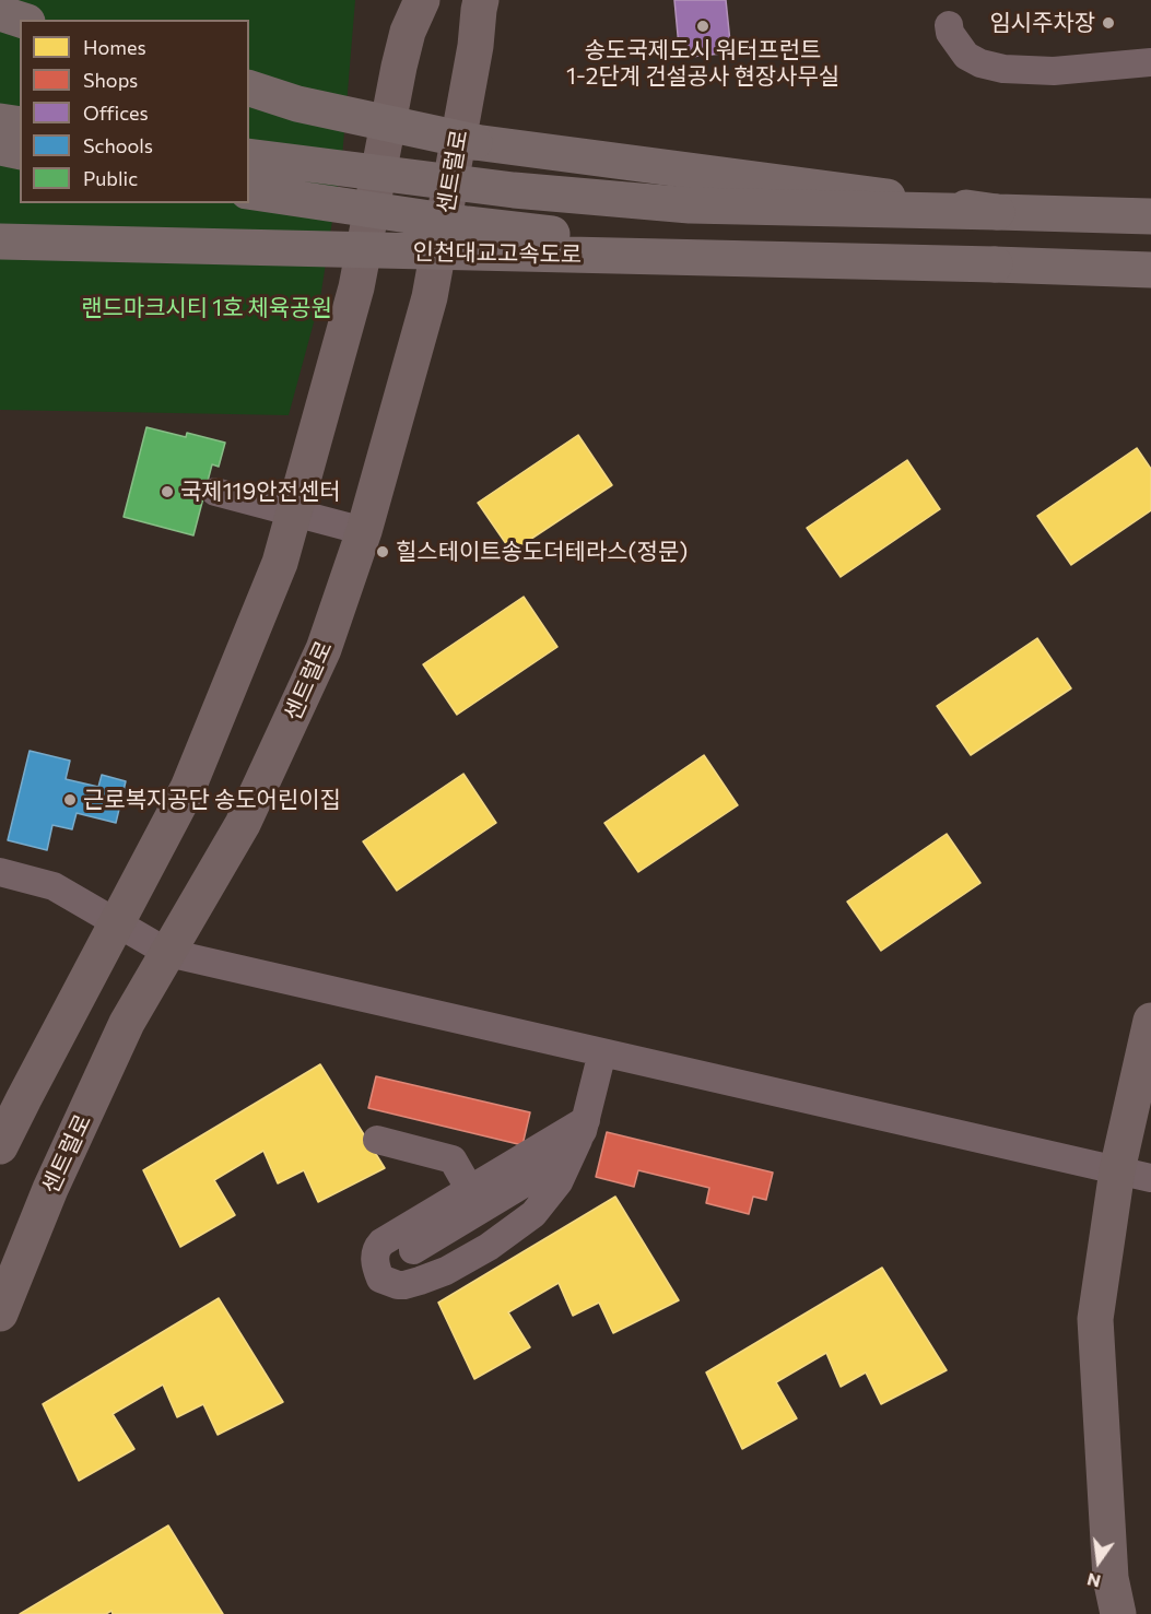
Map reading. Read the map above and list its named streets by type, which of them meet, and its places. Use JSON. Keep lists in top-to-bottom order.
{
  "streets": {
    "highway": ["인천대교고속도로"],
    "main road": ["센트럴로"]
  },
  "parks": ["랜드마크시티 1호 체육공원"],
  "places": [
    "임시주차장",
    "송도국제도시 워터프런트 1-2단계 건설공사 현장사무실",
    "국제119안전센터",
    "힐스테이트송도더테라스(정문)",
    "근로복지공단 송도어린이집"
  ],
  "legend": [
    "Homes",
    "Shops",
    "Offices",
    "Schools",
    "Public"
  ],
  "north": "bottom"
}
